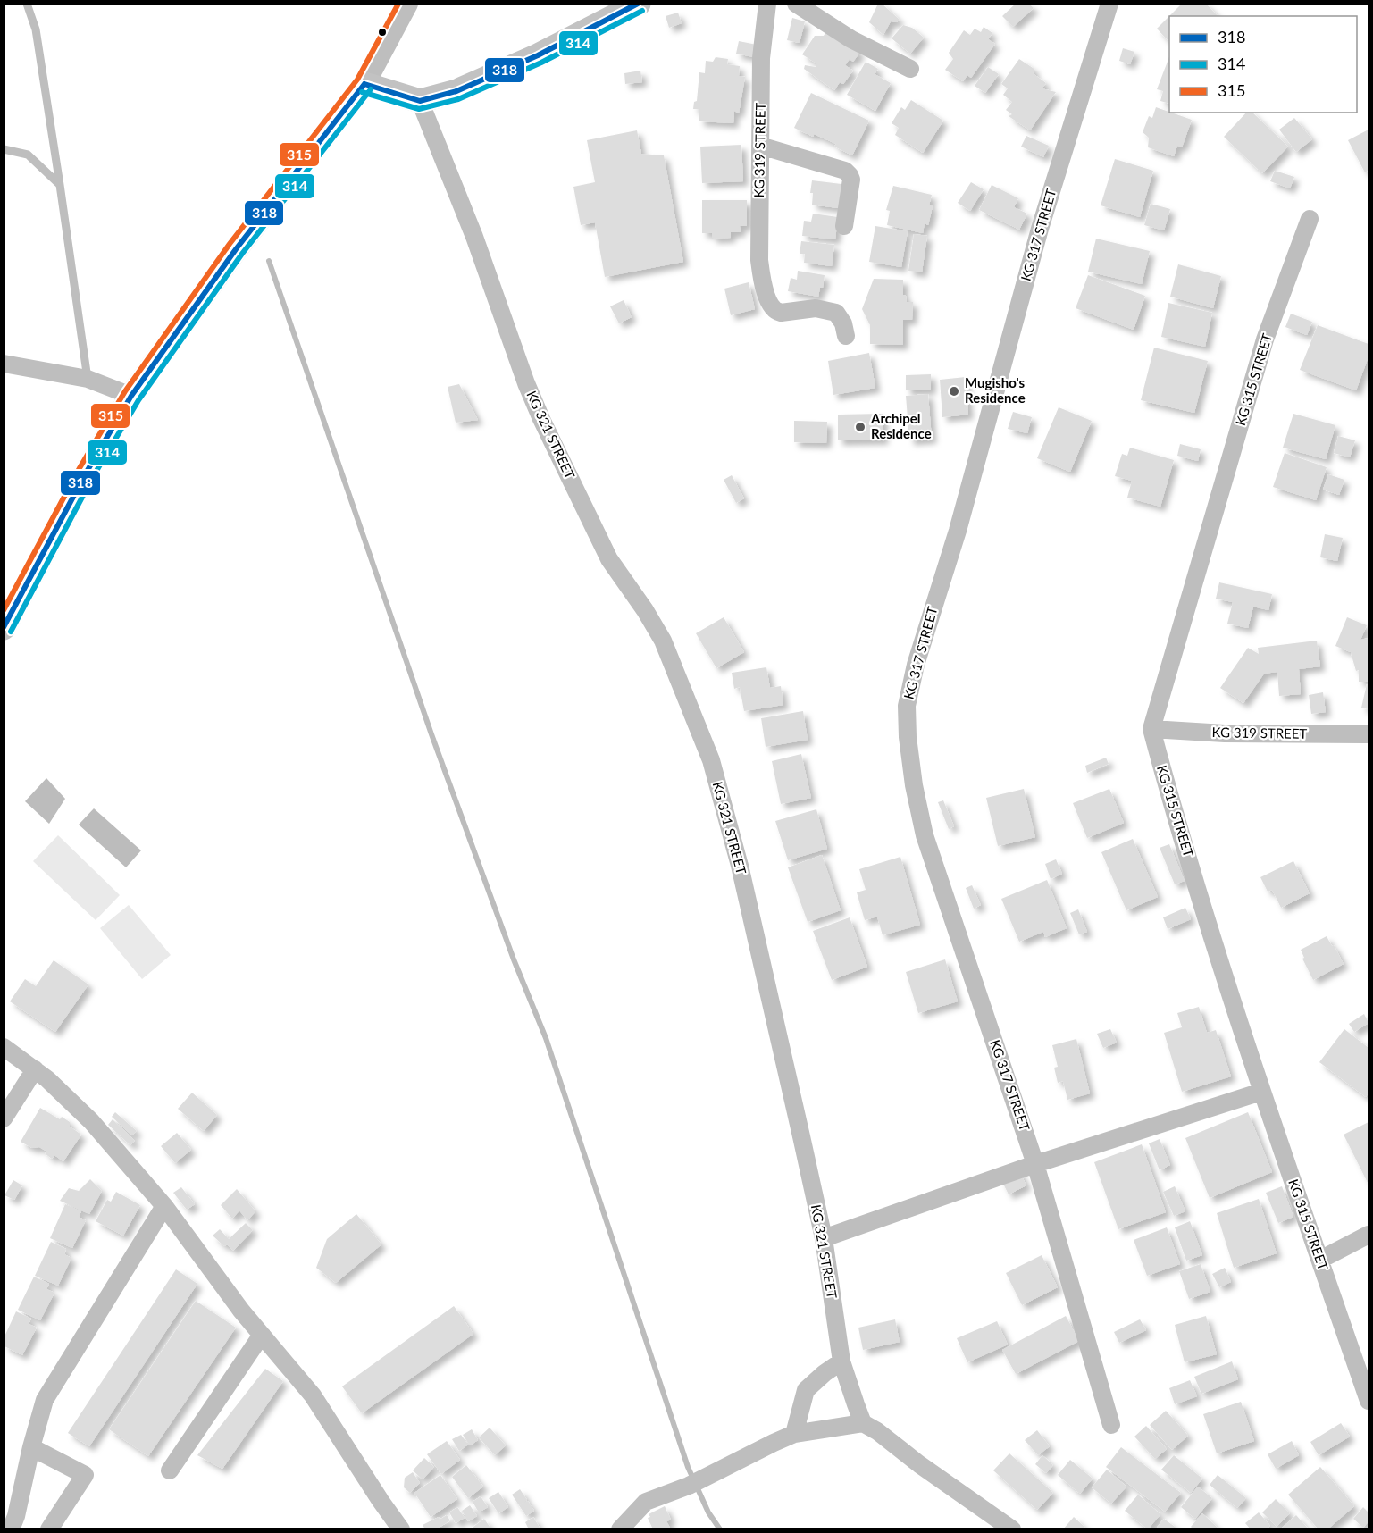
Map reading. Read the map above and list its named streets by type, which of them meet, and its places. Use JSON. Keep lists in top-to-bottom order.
{
  "streets": {
    "street": [
      "KG 319 STREET",
      "KG 317 STREET",
      "KG 315 STREET",
      "KG 321 STREET"
    ]
  },
  "crossings": [
    ["KG 319 STREET", "KG 315 STREET"]
  ],
  "places": ["Mugisho's Residence", "Archipel Residence"],
  "lines": ["transit line 318", "transit line 315", "transit line 314"],
  "legend": ["318", "314", "315"]
}
